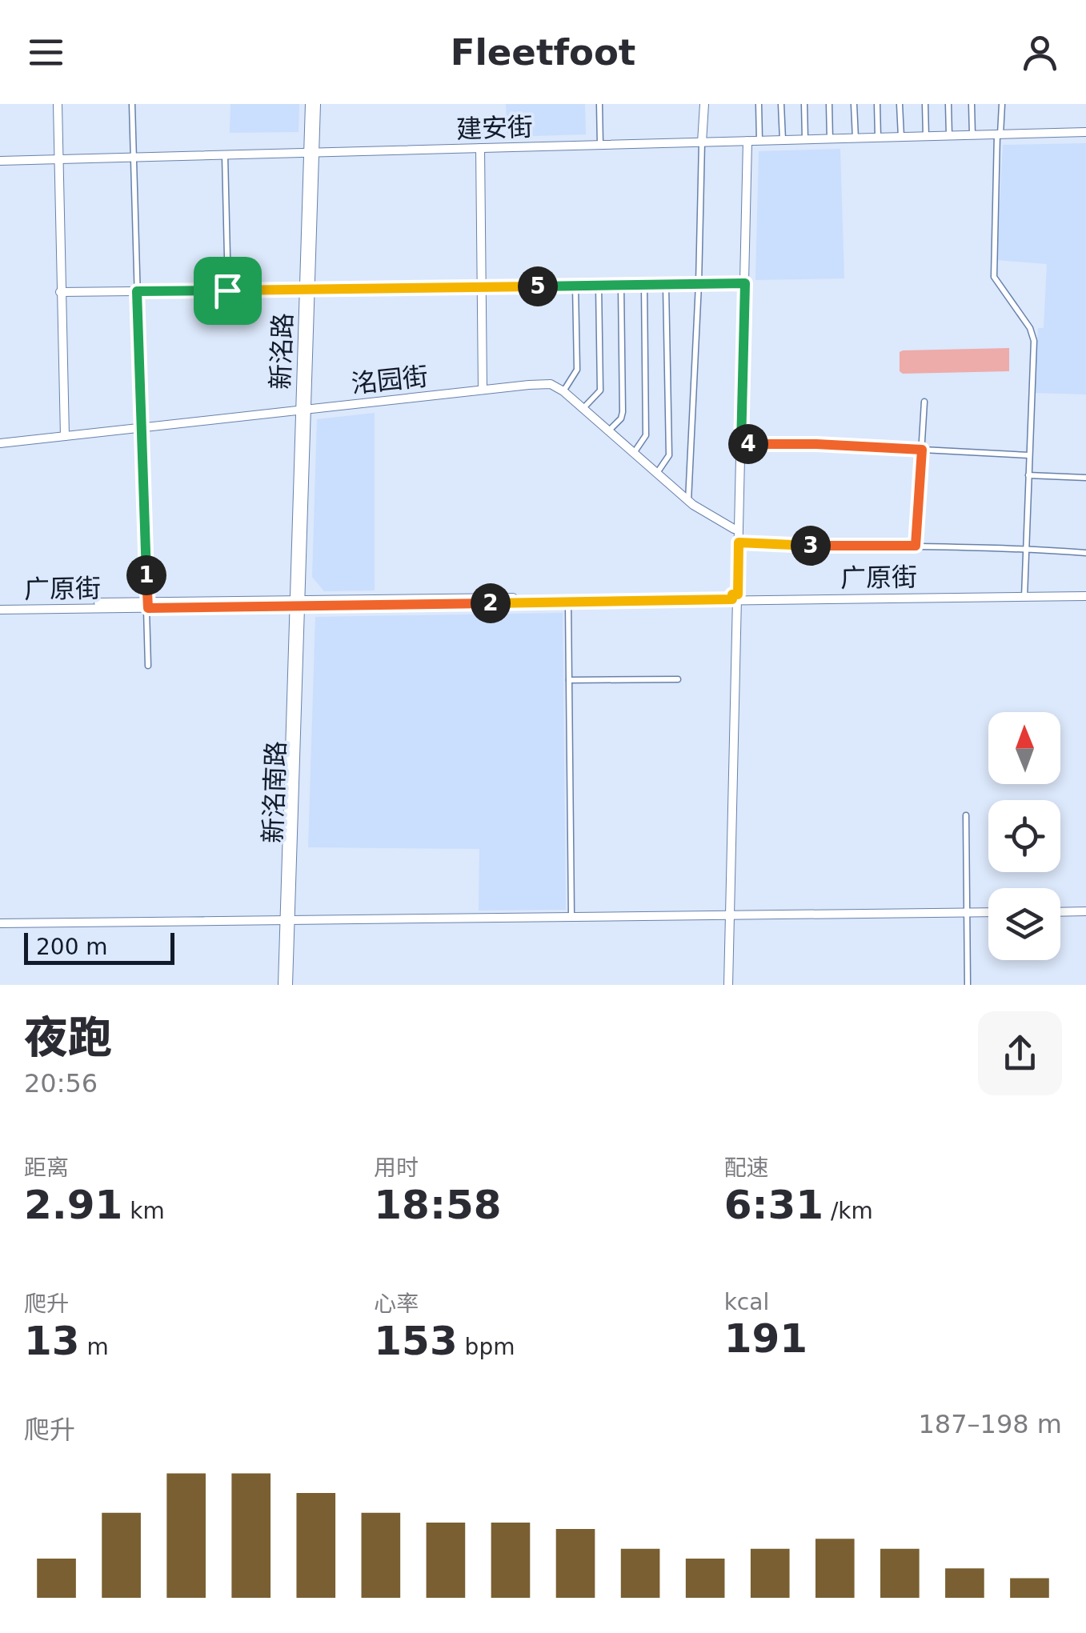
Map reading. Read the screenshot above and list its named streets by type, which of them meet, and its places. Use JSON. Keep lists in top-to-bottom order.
{
  "streets": {
    "street": [
      "建安街",
      "新洺路",
      "洺园街",
      "广原街",
      "新洺南路"
    ]
  },
  "crossings": [
    ["建安街", "新洺路"],
    ["新洺路", "洺园街"],
    ["新洺路", "广原街"],
    ["新洺路", "新洺南路"],
    ["广原街", "新洺南路"]
  ],
  "scale_bar": "200 m",
  "north": "top",
  "page": {
    "header": "Fleetfoot",
    "pins": [
      "5",
      "4",
      "3",
      "1",
      "2"
    ],
    "scale": "200 m",
    "heading": ["夜跑", "20:56"],
    "stats": [
      ["距离", "2.91 km"],
      ["用时", "18:58"],
      ["配速", "6:31 /km"],
      ["爬升", "13 m"],
      ["心率", "153 bpm"],
      ["kcal", "191"]
    ],
    "chart": ["爬升", "187–198 m"]
  }
}
